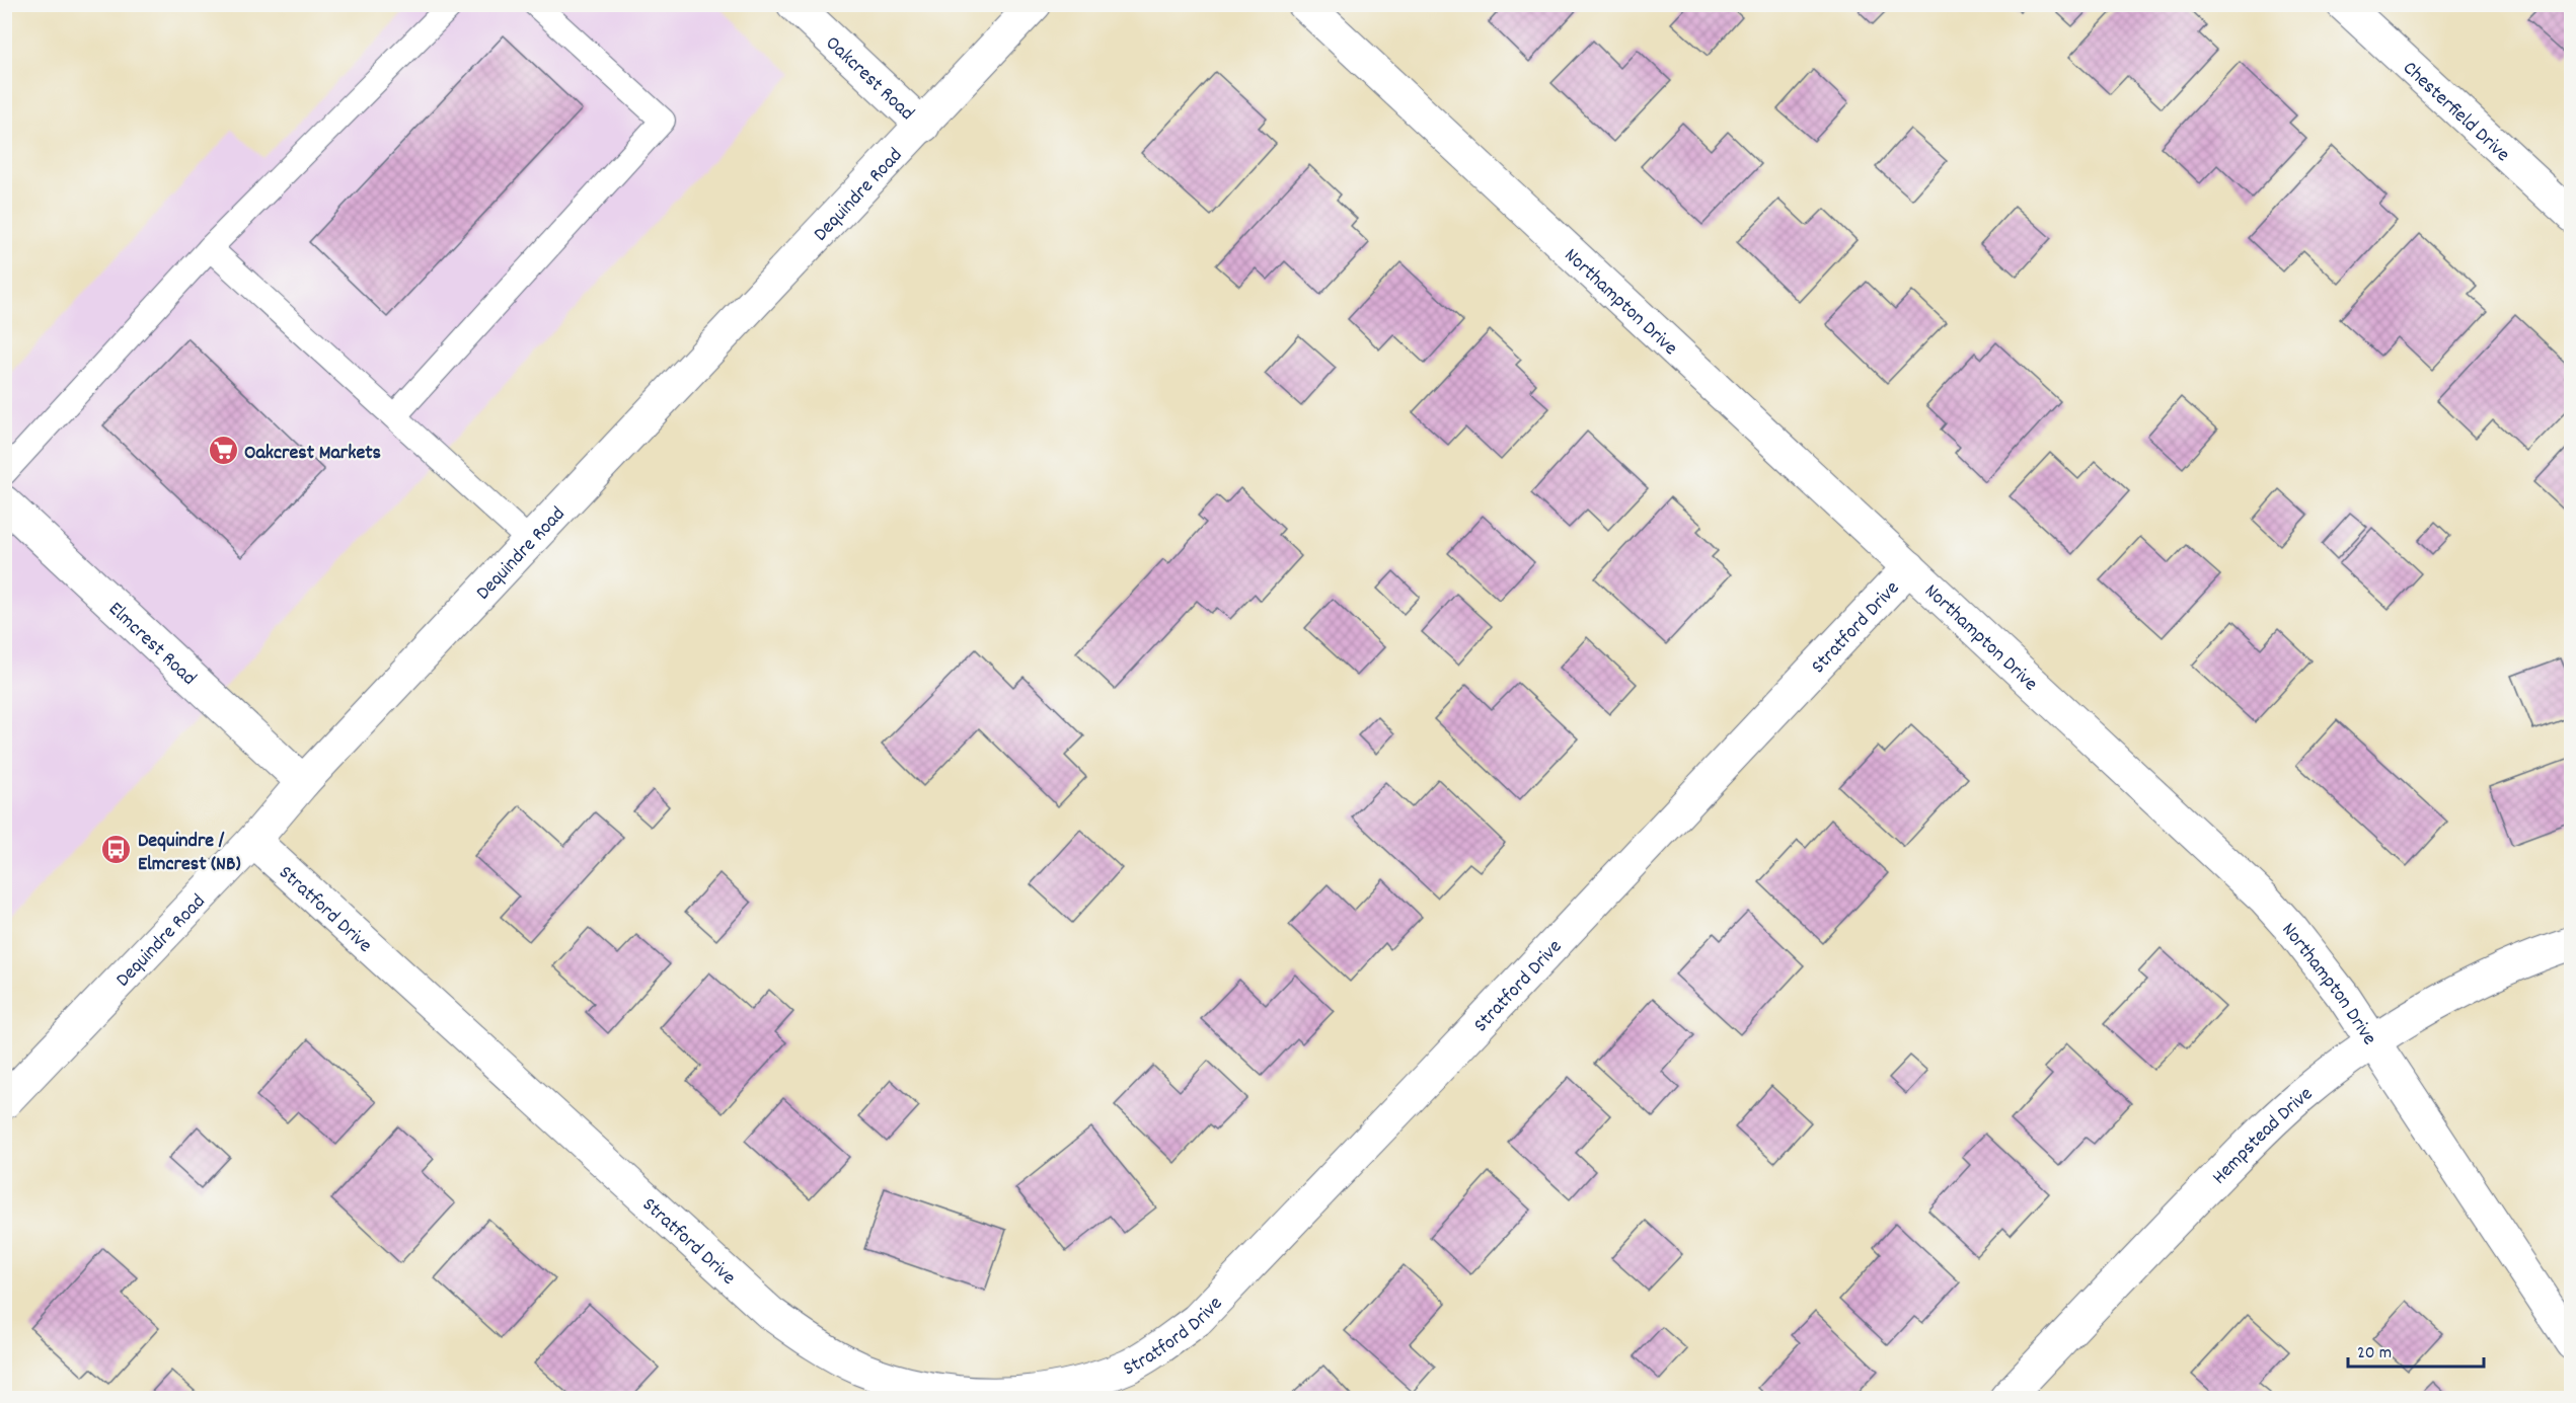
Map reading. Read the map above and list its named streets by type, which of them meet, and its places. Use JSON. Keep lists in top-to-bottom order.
{
  "streets": {
    "street": [
      "Oakcrest Road",
      "Chesterfield Drive",
      "Dequindre Road",
      "Northampton Drive",
      "Stratford Drive",
      "Elmcrest Road",
      "Hempstead Drive"
    ]
  },
  "crossings": [
    ["Oakcrest Road", "Dequindre Road"],
    ["Dequindre Road", "Stratford Drive"],
    ["Dequindre Road", "Elmcrest Road"],
    ["Northampton Drive", "Stratford Drive"],
    ["Northampton Drive", "Hempstead Drive"]
  ],
  "places": {
    "supermarket": ["Oakcrest Markets"],
    "bus stop": ["Dequindre / Elmcrest (NB)"]
  },
  "scale_bar": "20 m"
}
